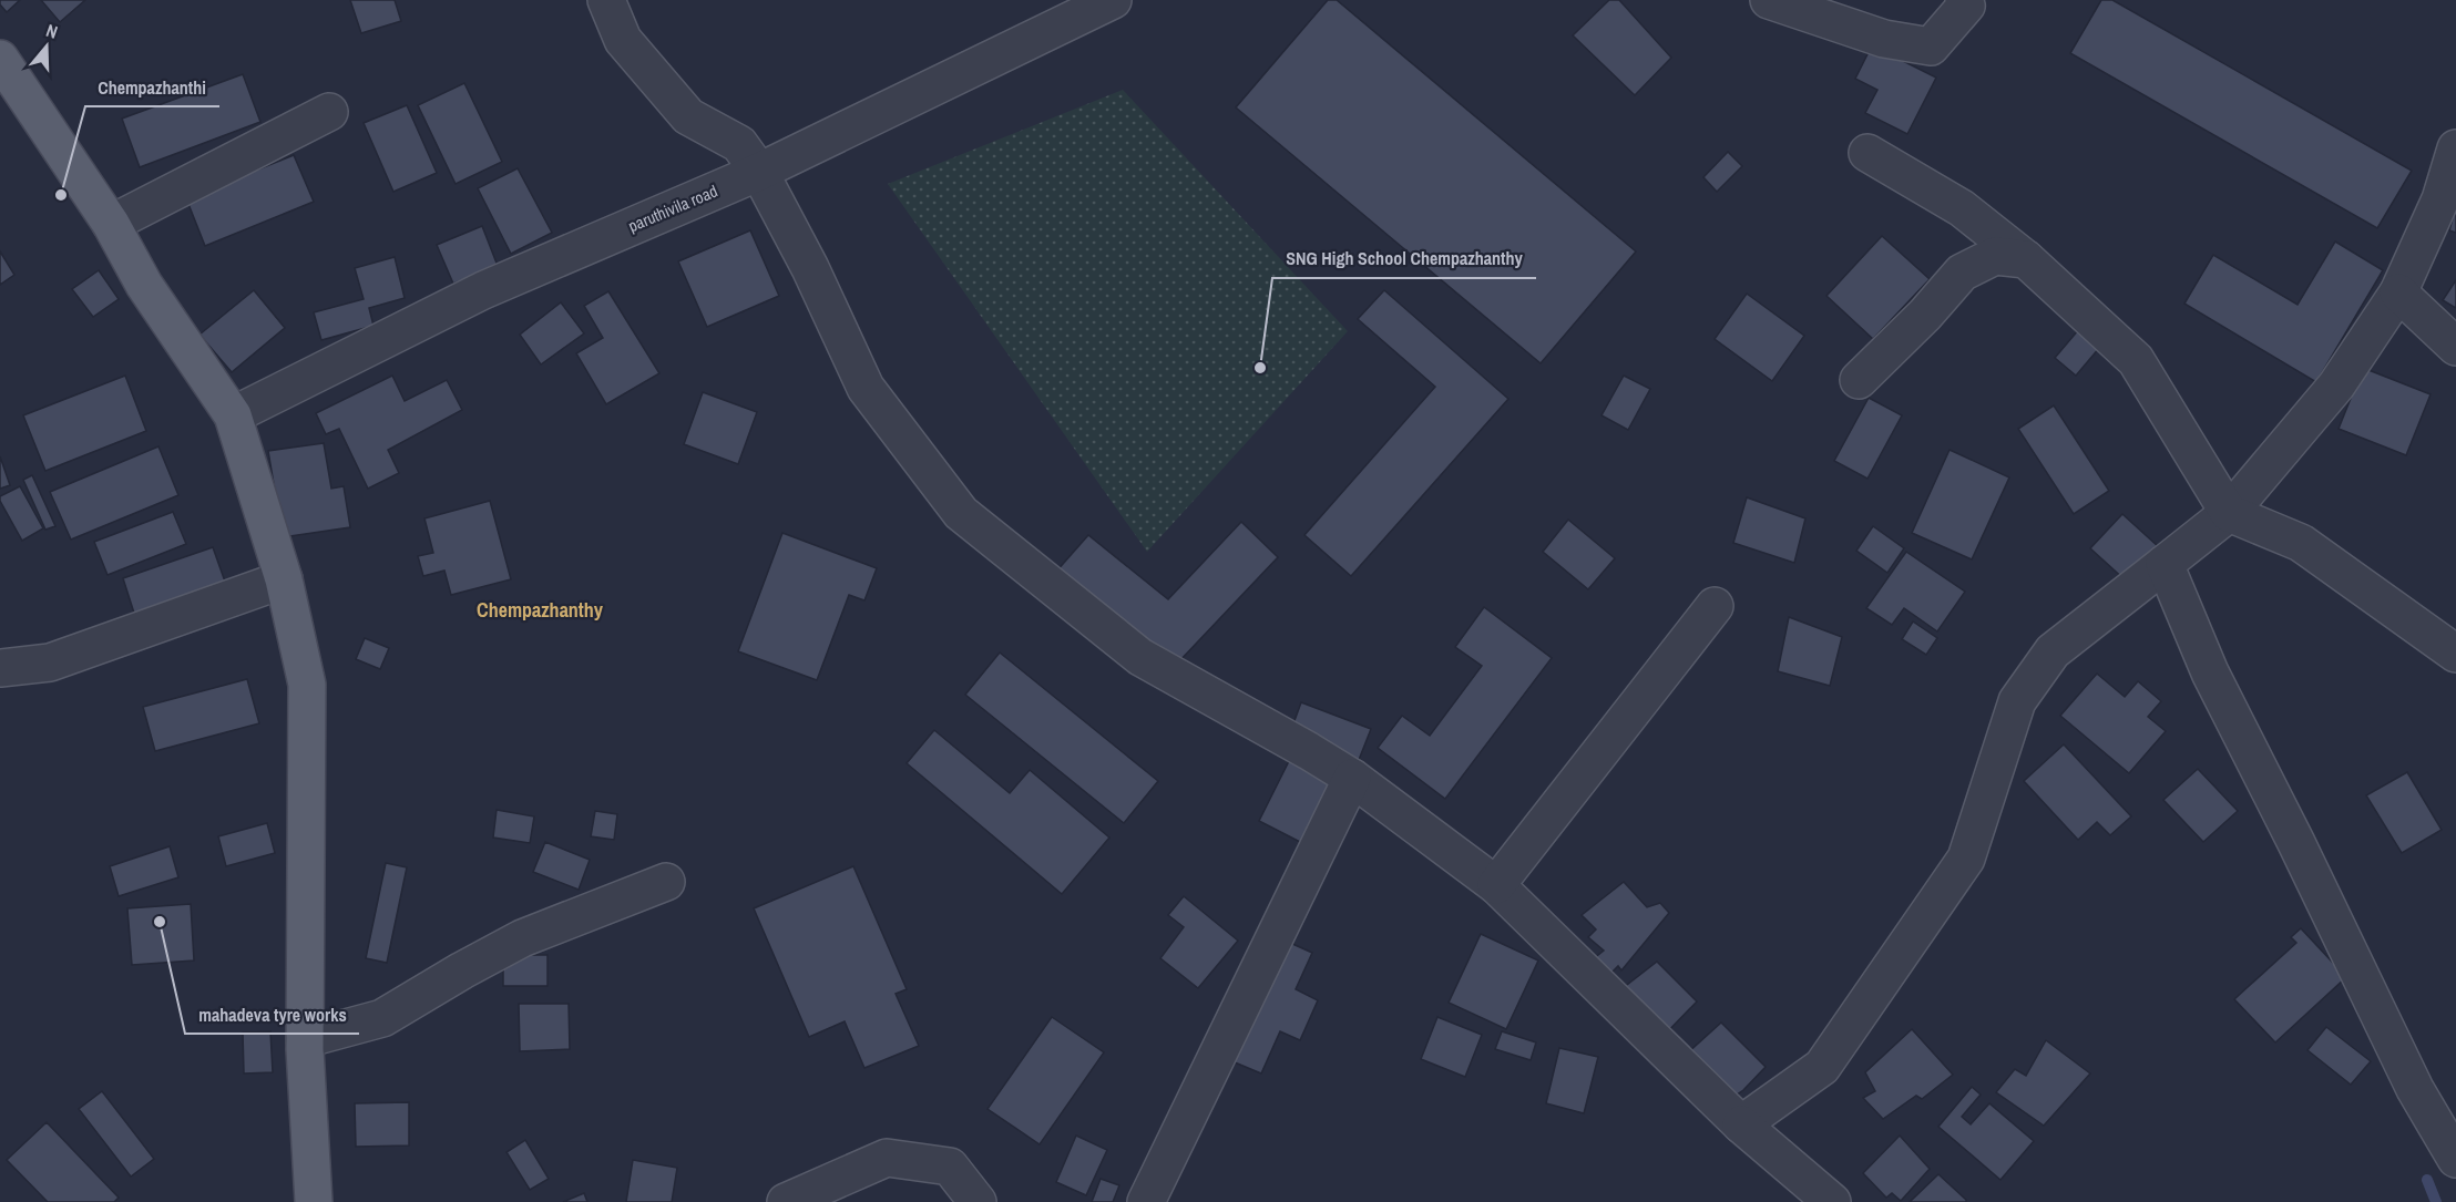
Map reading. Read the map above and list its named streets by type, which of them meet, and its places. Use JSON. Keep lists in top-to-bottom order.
{
  "streets": {
    "street": ["paruthivila road"]
  },
  "districts": ["Chempazhanthy"],
  "places": ["Chempazhanthi", "SNG High School Chempazhanthy", "mahadeva tyre works"],
  "north": "top"
}
